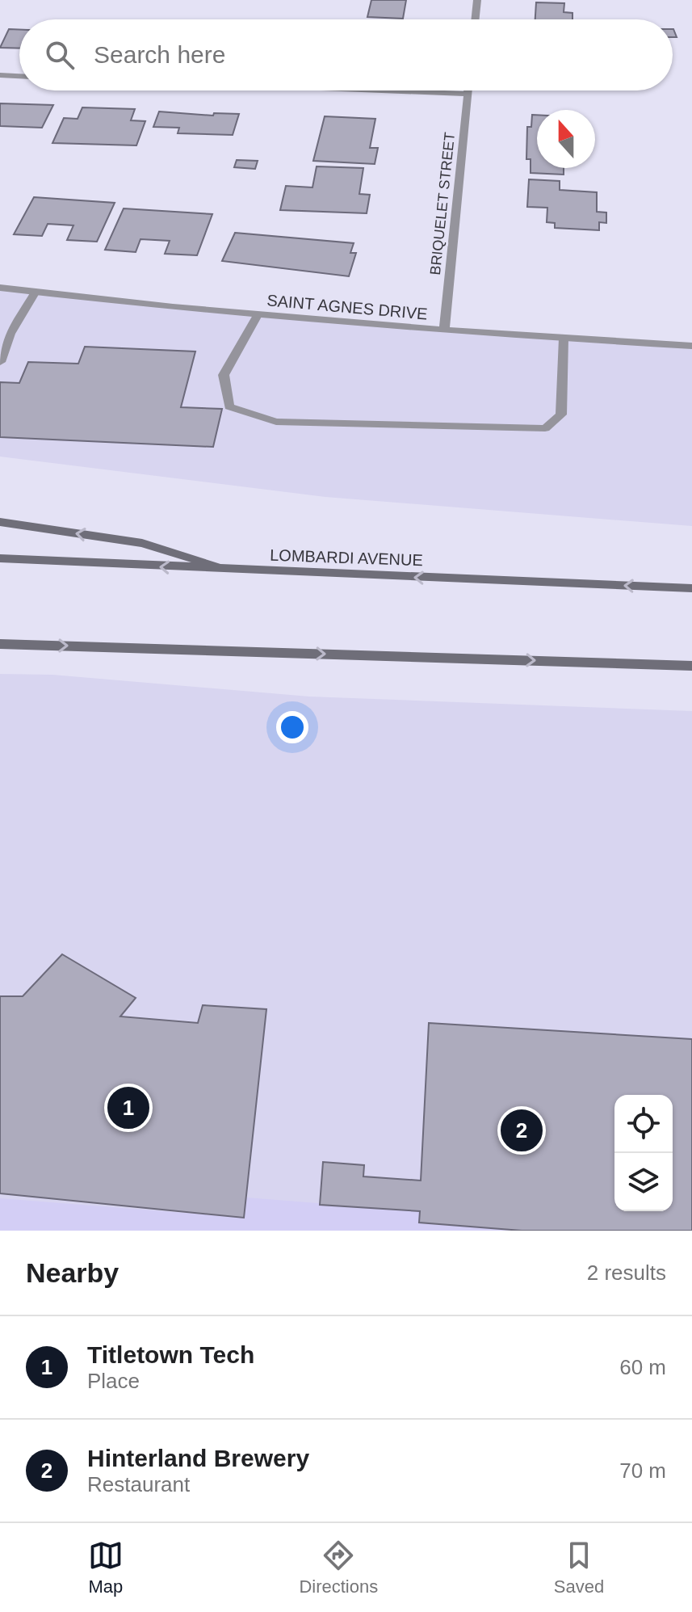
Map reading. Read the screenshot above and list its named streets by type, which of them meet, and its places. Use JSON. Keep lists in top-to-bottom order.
{
  "streets": {
    "main road": ["LOMBARDI AVENUE"],
    "street": ["BRIQUELET STREET", "SAINT AGNES DRIVE"]
  },
  "crossings": [
    ["BRIQUELET STREET", "SAINT AGNES DRIVE"]
  ],
  "north": "top",
  "page": {
    "search": "Search here",
    "pins": ["1", "2"],
    "heading": ["Nearby", "2 results"],
    "list": [
      {
        "mark": "1",
        "name": "Titletown Tech",
        "note": "Place",
        "value": "60 m"
      },
      {
        "mark": "2",
        "name": "Hinterland Brewery",
        "note": "Restaurant",
        "value": "70 m"
      }
    ],
    "nav": ["Map", "Directions", "Saved"]
  }
}
